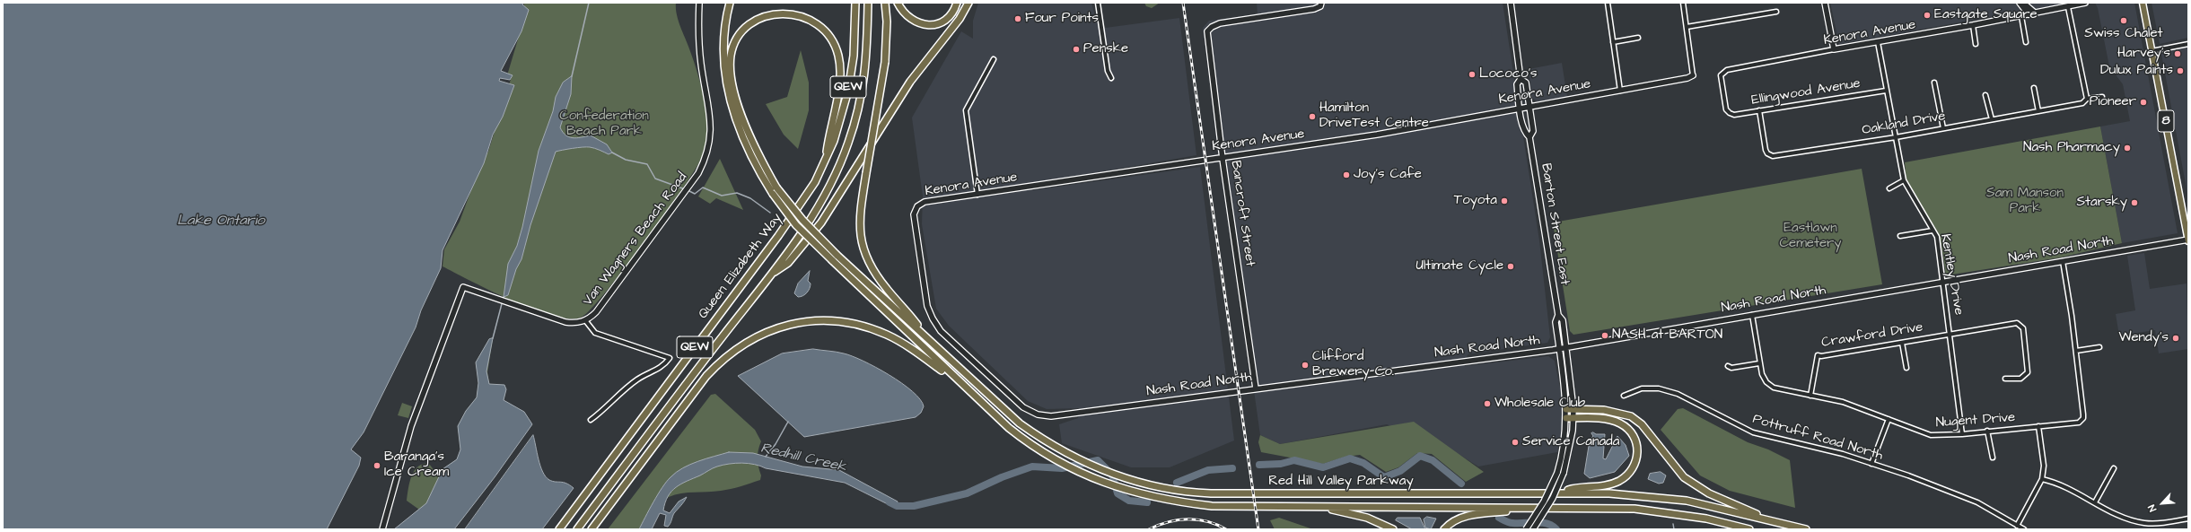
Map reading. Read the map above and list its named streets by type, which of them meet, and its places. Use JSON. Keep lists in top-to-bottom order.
{
  "streets": {
    "highway": ["QEW", "Queen Elizabeth Way", "Red Hill Valley Parkway"],
    "main road": ["8"],
    "street": [
      "Kenora Avenue",
      "Ellingwood Avenue",
      "Oakland Drive",
      "Bancroft Street",
      "Barton Street East",
      "Van Wagners Beach Road",
      "Nash Road North",
      "Kentley Drive",
      "Crawford Drive",
      "Nugent Drive",
      "Pottruff Road North"
    ]
  },
  "crossings": [
    ["Kenora Avenue", "Ellingwood Avenue"],
    ["Kenora Avenue", "Bancroft Street"],
    ["Kenora Avenue", "Barton Street East"],
    ["Kenora Avenue", "Nash Road North"],
    ["Kenora Avenue", "Kentley Drive"],
    ["Ellingwood Avenue", "Oakland Drive"],
    ["Ellingwood Avenue", "Kentley Drive"],
    ["8", "Nash Road North"],
    ["Oakland Drive", "Kentley Drive"],
    ["Bancroft Street", "Nash Road North"],
    ["Barton Street East", "Nash Road North"],
    ["Nash Road North", "Kentley Drive"],
    ["Nash Road North", "Nugent Drive"],
    ["Kentley Drive", "Crawford Drive"],
    ["Kentley Drive", "Nugent Drive"],
    ["Crawford Drive", "Nugent Drive"]
  ],
  "water": ["Lake Ontario", "Redhill Creek"],
  "parks": ["Confederation Beach Park", "Sam Manson Park", "Eastlawn Cemetery"],
  "places": [
    "Eastgate Square",
    "Four Points",
    "Swiss Chalet",
    "Penske",
    "Harvey's",
    "Dulux Paints",
    "Lococo's",
    "Pioneer",
    "Hamilton DriveTest Centre",
    "Nash Pharmacy",
    "Joy's Cafe",
    "Toyota",
    "Starsky",
    "Ultimate Cycle",
    "NASH at BARTON",
    "Wendy's",
    "Clifford Brewery Co.",
    "Wholesale Club",
    "Service Canada",
    "Baranga's Ice Cream"
  ],
  "north": "bottom left"
}
